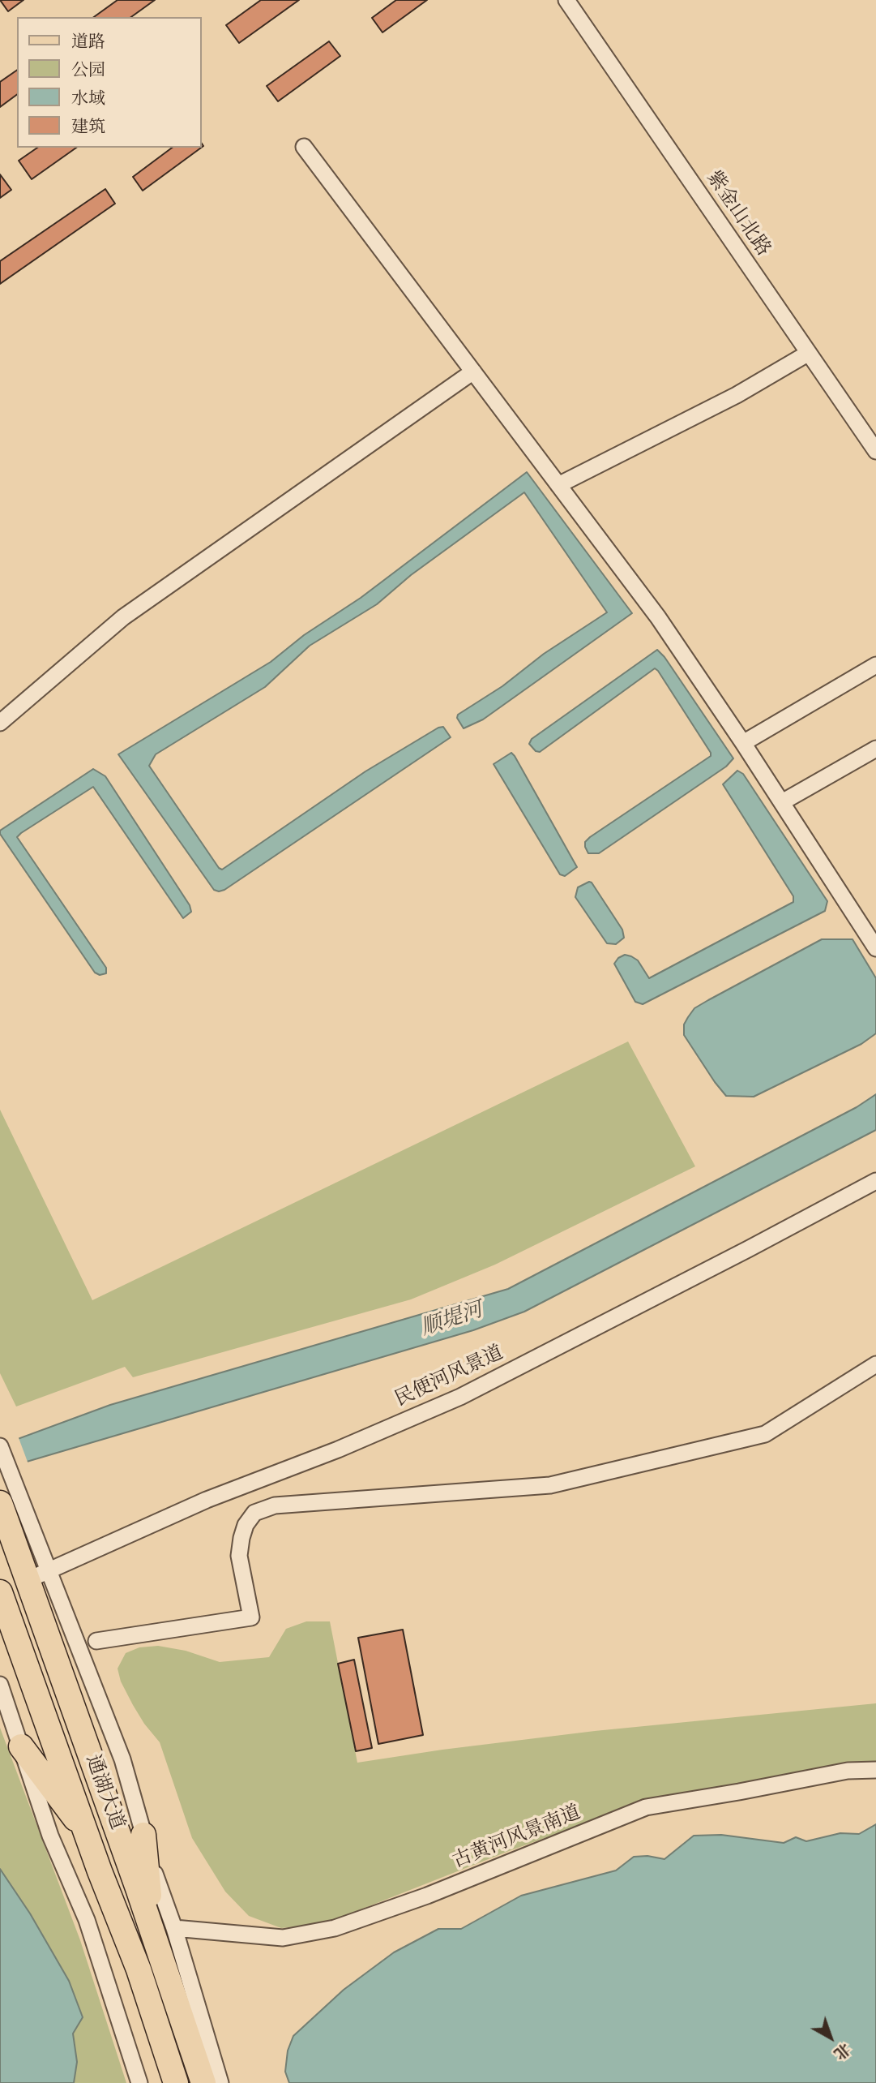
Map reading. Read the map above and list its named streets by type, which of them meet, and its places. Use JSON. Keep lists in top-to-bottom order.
{
  "streets": {
    "main road": ["通湖大道"],
    "street": ["紫金山北路", "民便河风景道", "古黄河风景南道"]
  },
  "crossings": [
    ["民便河风景道", "通湖大道"]
  ],
  "water": ["顺堤河"],
  "legend": [
    "道路",
    "公园",
    "水域",
    "建筑"
  ],
  "north": "bottom right"
}
